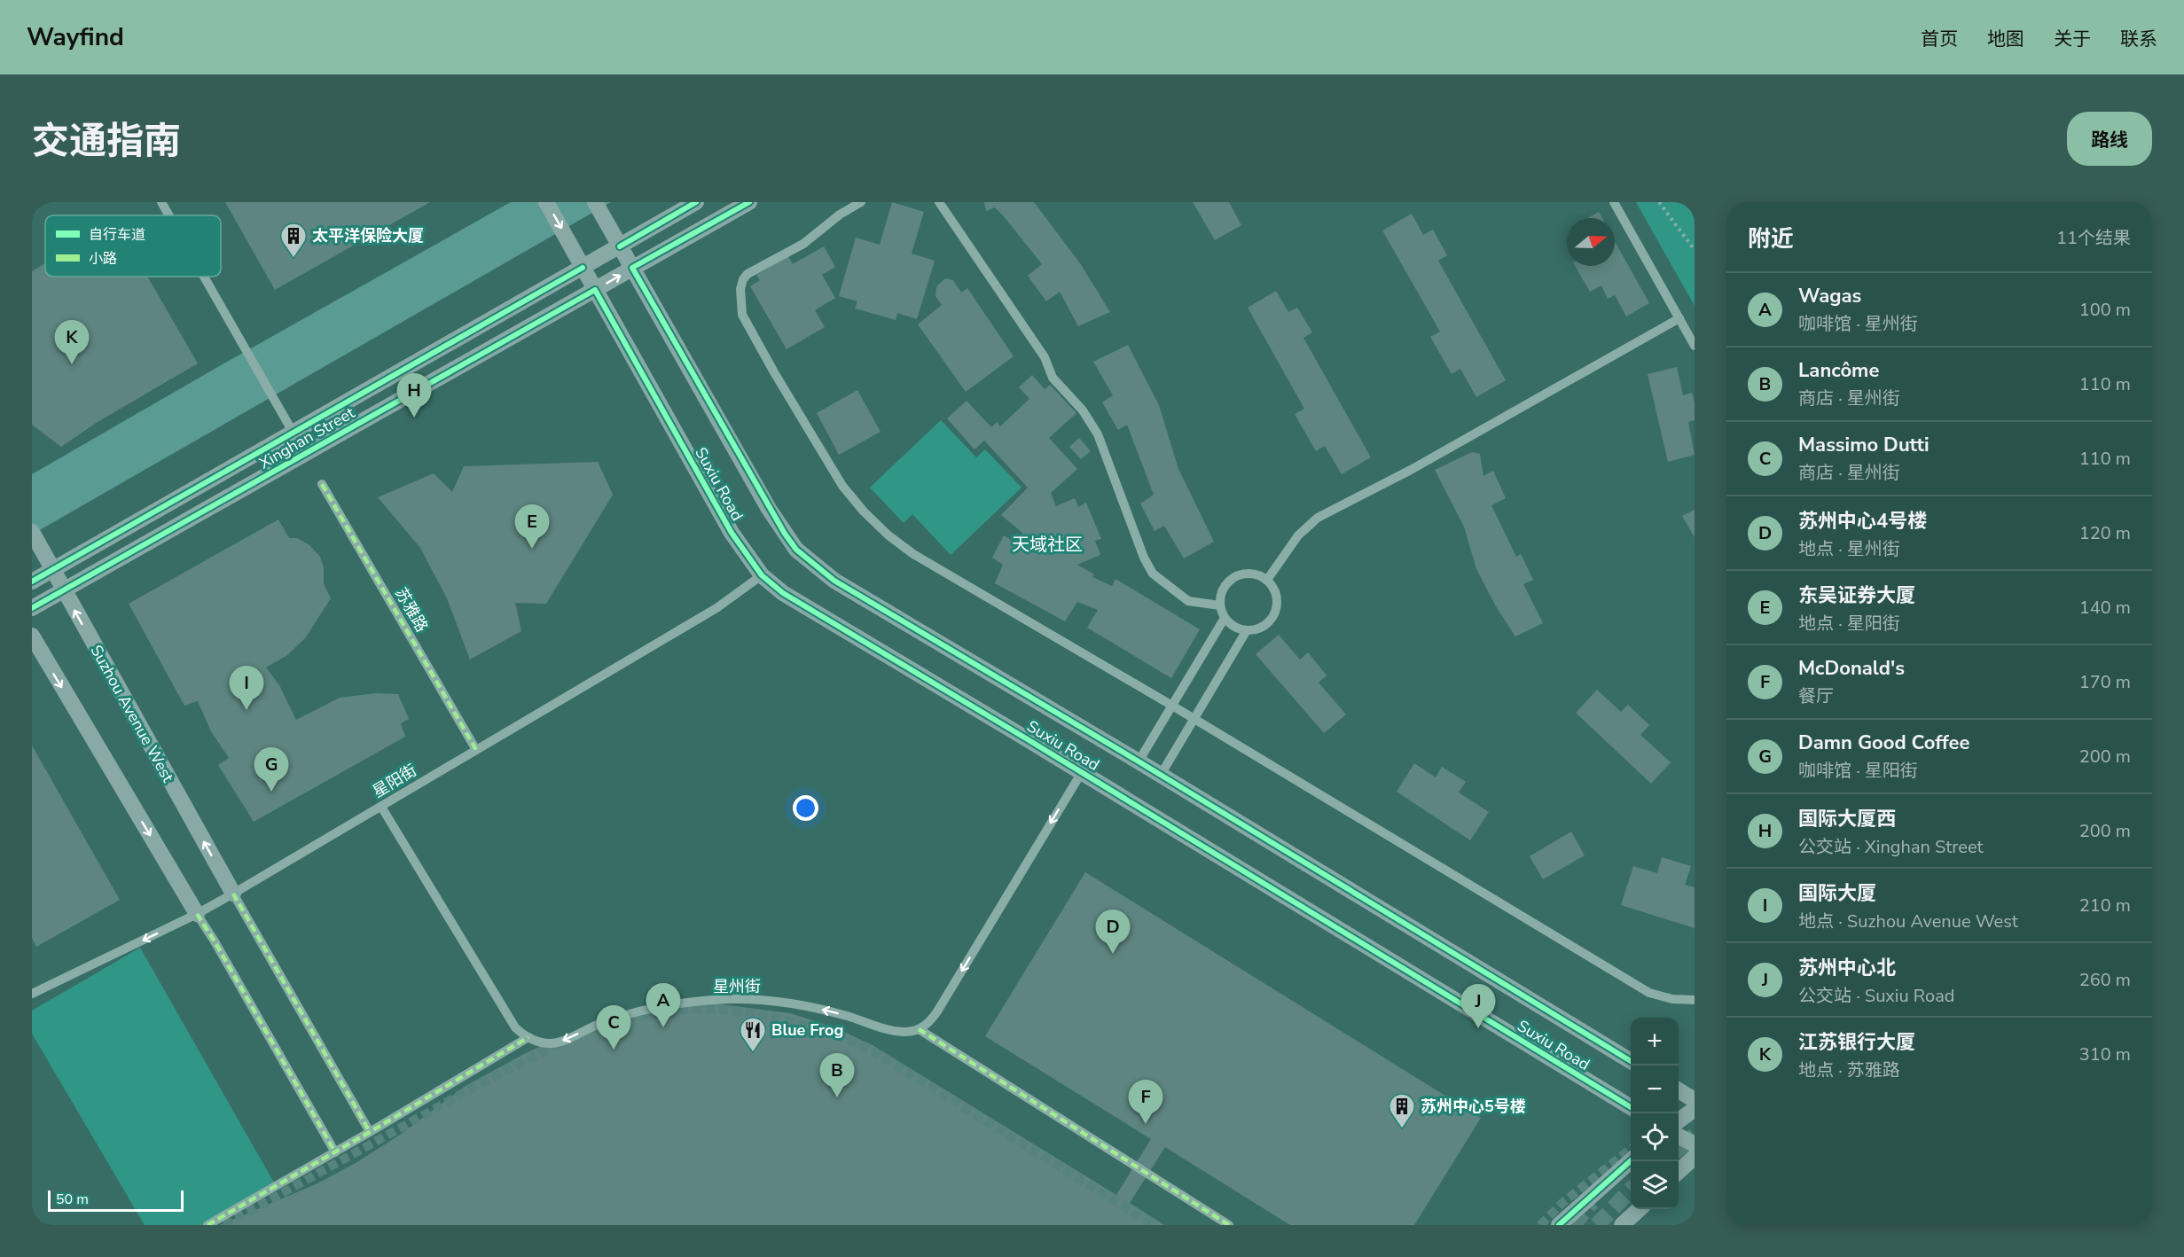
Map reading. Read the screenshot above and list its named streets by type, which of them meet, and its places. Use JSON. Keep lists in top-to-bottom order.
{
  "streets": {
    "main road": ["Xinghan Street", "Suxiu Road", "Suzhou Avenue West"],
    "street": ["苏雅路", "星阳街", "星州街"]
  },
  "crossings": [
    ["Xinghan Street", "Suxiu Road"],
    ["Xinghan Street", "Suzhou Avenue West"],
    ["Suxiu Road", "星阳街"],
    ["苏雅路", "星阳街"],
    ["Suzhou Avenue West", "星阳街"]
  ],
  "one_way": ["星州街"],
  "districts": ["天域社区"],
  "places": {
    "building": ["太平洋保险大厦", "苏州中心5号楼"],
    "restaurant": ["Blue Frog"]
  },
  "legend": ["自行车道", "小路"],
  "scale_bar": "50 m",
  "north": "right",
  "page": {
    "header": "Wayfind",
    "nav": [
      "首页",
      "地图",
      "关于",
      "联系"
    ],
    "title": "交通指南",
    "buttons": "路线",
    "heading": ["附近", "11个结果"],
    "list": [
      {
        "mark": "A",
        "name": "Wagas",
        "note": "咖啡馆 · 星州街",
        "value": "100 m"
      },
      {
        "mark": "B",
        "name": "Lancôme",
        "note": "商店 · 星州街",
        "value": "110 m"
      },
      {
        "mark": "C",
        "name": "Massimo Dutti",
        "note": "商店 · 星州街",
        "value": "110 m"
      },
      {
        "mark": "D",
        "name": "苏州中心4号楼",
        "note": "地点 · 星州街",
        "value": "120 m"
      },
      {
        "mark": "E",
        "name": "东吴证券大厦",
        "note": "地点 · 星阳街",
        "value": "140 m"
      },
      {
        "mark": "F",
        "name": "McDonald's",
        "note": "餐厅",
        "value": "170 m"
      },
      {
        "mark": "G",
        "name": "Damn Good Coffee",
        "note": "咖啡馆 · 星阳街",
        "value": "200 m"
      },
      {
        "mark": "H",
        "name": "国际大厦西",
        "note": "公交站 · Xinghan Street",
        "value": "200 m"
      },
      {
        "mark": "I",
        "name": "国际大厦",
        "note": "地点 · Suzhou Avenue West",
        "value": "210 m"
      },
      {
        "mark": "J",
        "name": "苏州中心北",
        "note": "公交站 · Suxiu Road",
        "value": "260 m"
      },
      {
        "mark": "K",
        "name": "江苏银行大厦",
        "note": "地点 · 苏雅路",
        "value": "310 m"
      }
    ],
    "pins": [
      "K",
      "H",
      "E",
      "I",
      "G",
      "D",
      "A",
      "J",
      "C",
      "B",
      "F"
    ],
    "map_buttons": ["+", "−"],
    "scale": "50 m"
  }
}
